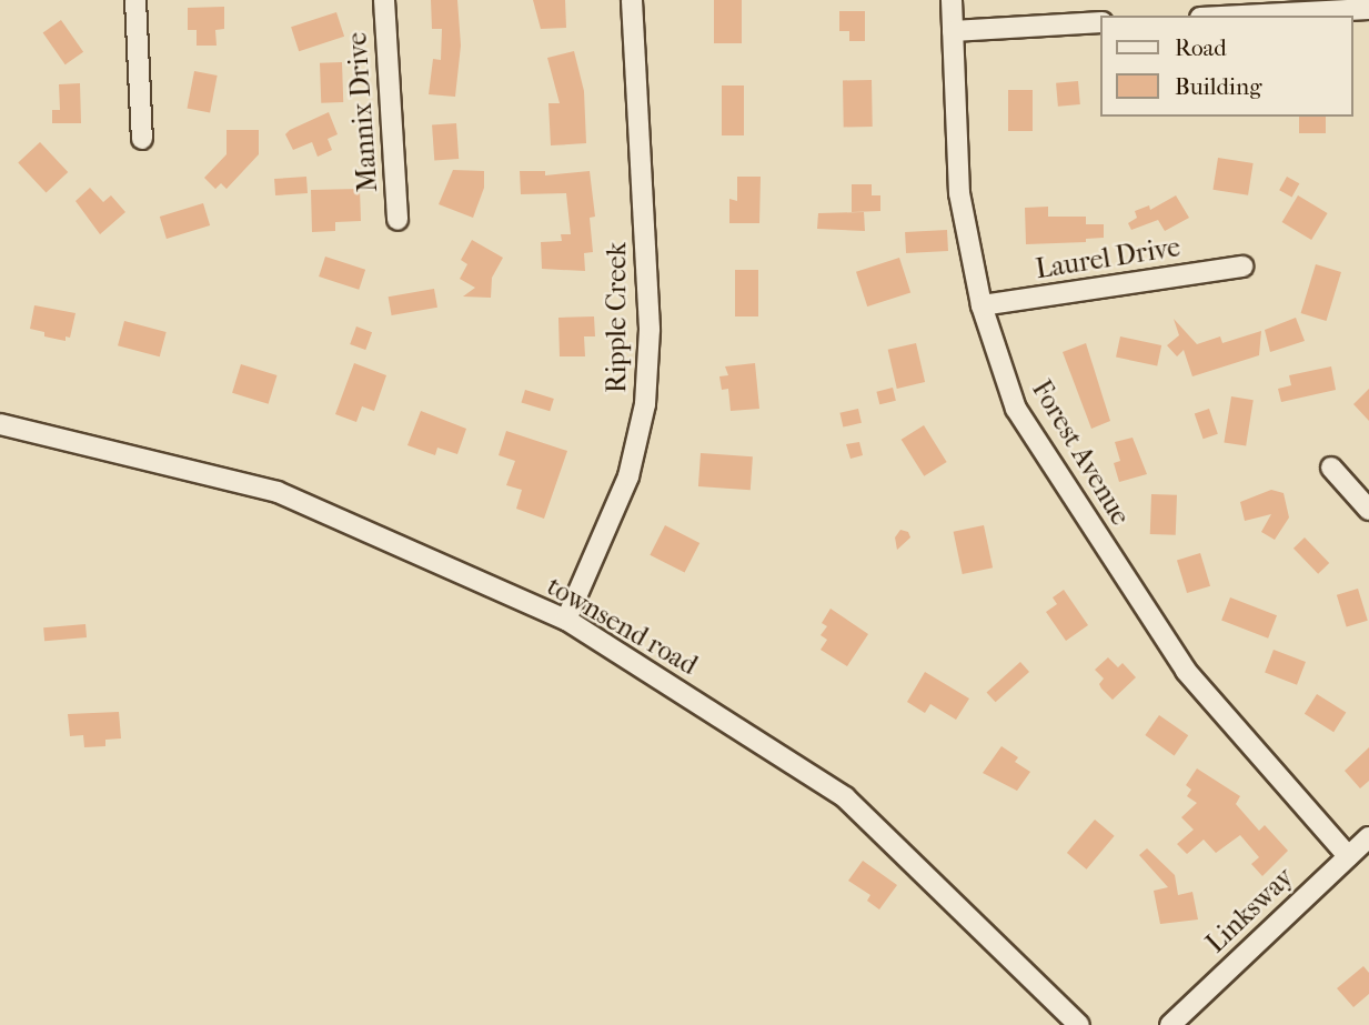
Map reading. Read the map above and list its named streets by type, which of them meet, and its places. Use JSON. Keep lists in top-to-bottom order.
{
  "streets": {
    "street": [
      "Mannix Drive",
      "Laurel Drive",
      "Ripple Creek",
      "Forest Avenue",
      "townsend road",
      "Linksway"
    ]
  },
  "crossings": [
    ["Laurel Drive", "Forest Avenue"],
    ["Ripple Creek", "townsend road"],
    ["Forest Avenue", "Linksway"]
  ],
  "legend": ["Road", "Building"]
}
